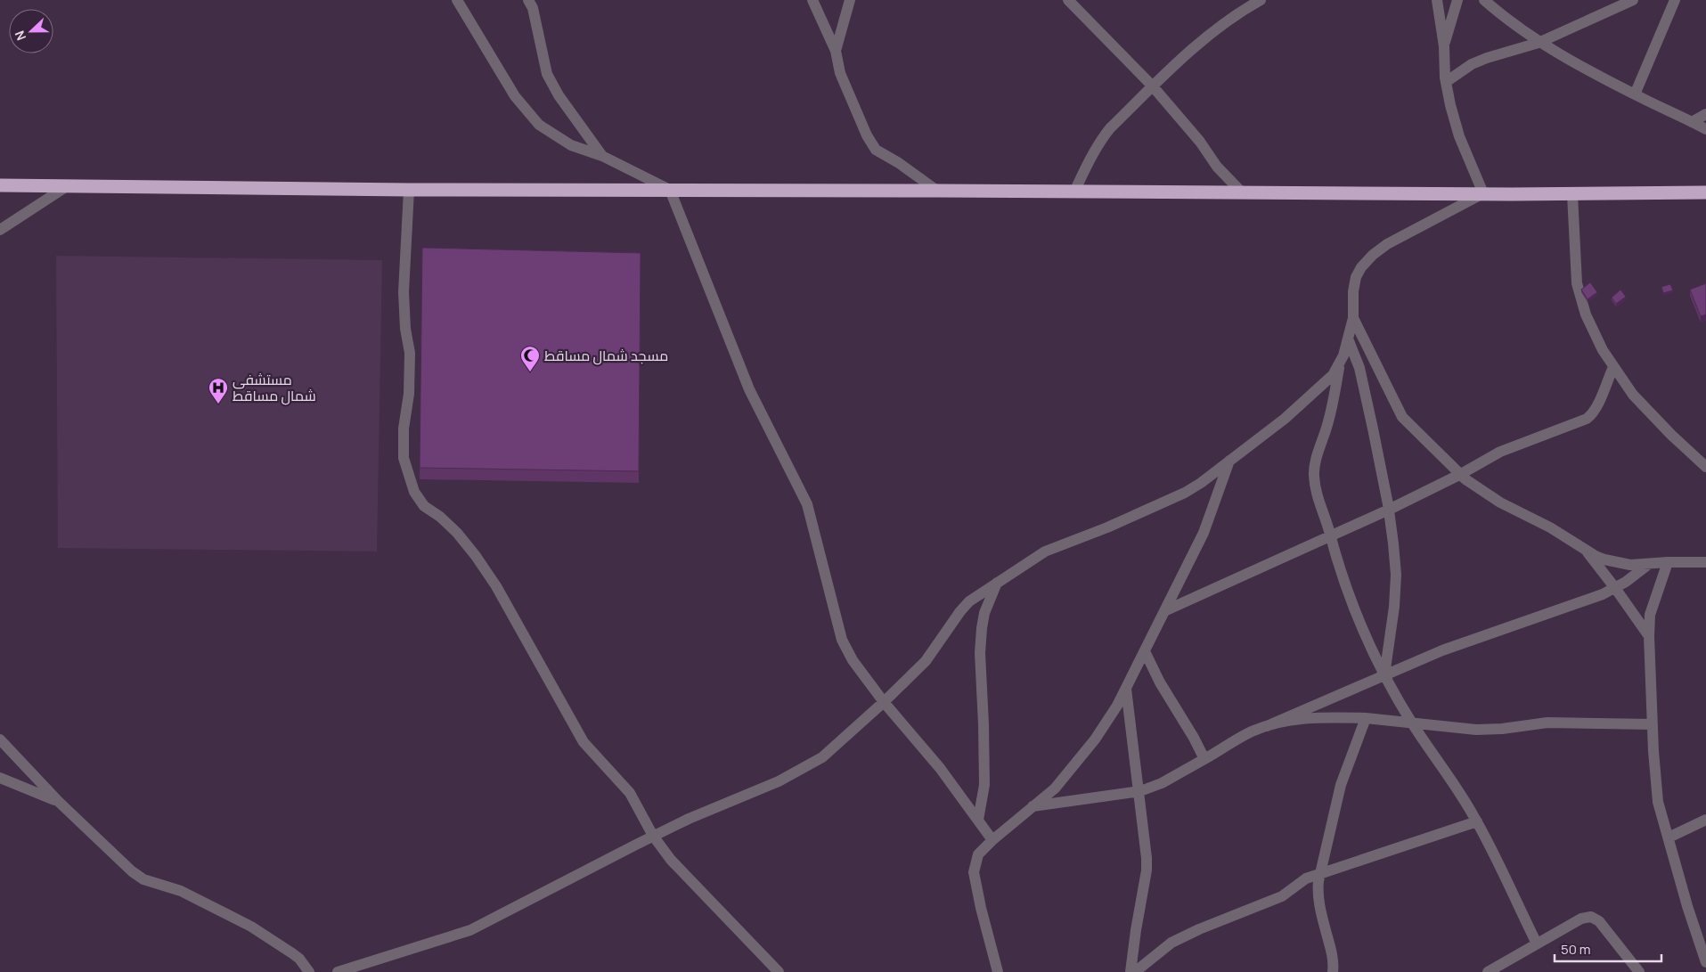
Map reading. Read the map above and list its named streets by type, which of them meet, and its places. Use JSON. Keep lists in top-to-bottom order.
{
  "places": {
    "mosque": ["مسجد شمال مساقط"],
    "hospital": ["مستشفى شمال مساقط"]
  },
  "scale_bar": "50 m",
  "north": "left"
}
